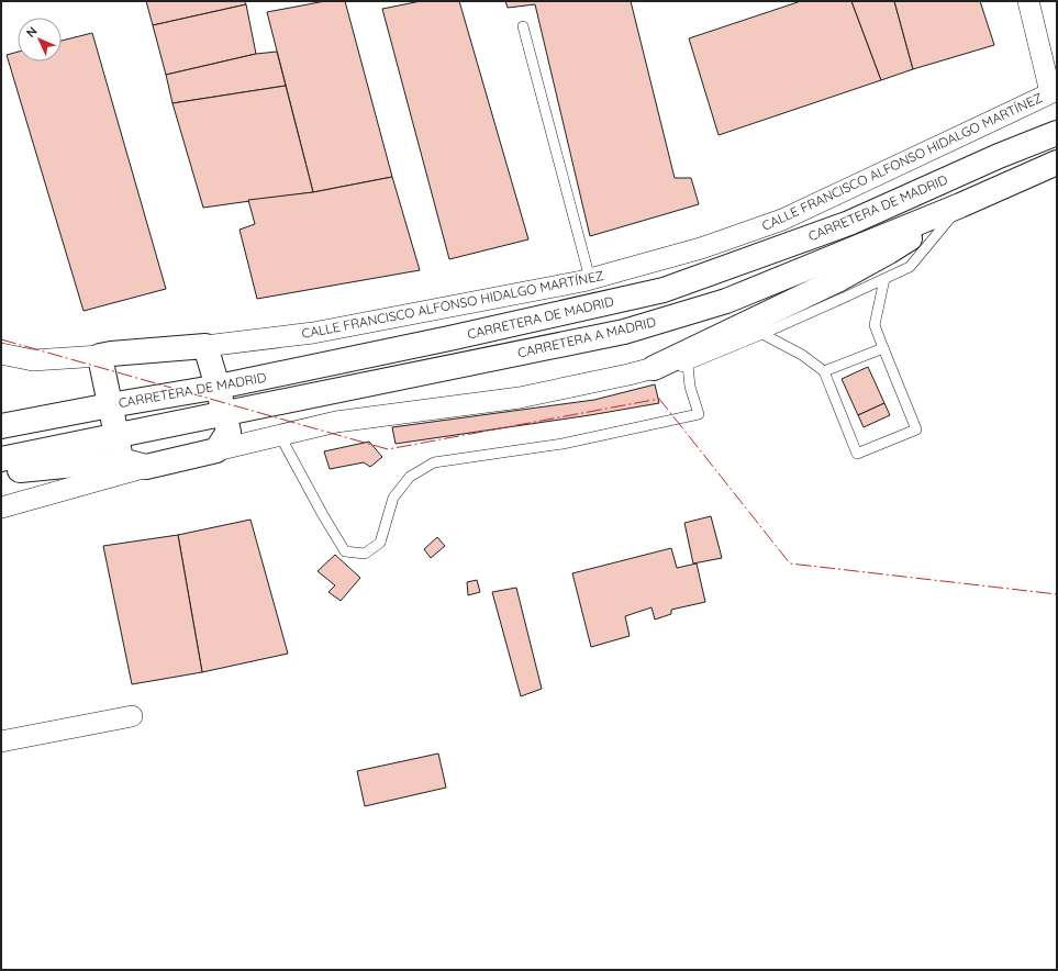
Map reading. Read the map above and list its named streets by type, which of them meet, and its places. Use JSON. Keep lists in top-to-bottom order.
{
  "streets": {
    "main road": ["CARRETERA DE MADRID", "CARRETERA A MADRID"],
    "street": ["CALLE FRANCISCO ALFONSO HIDALGO MARTÍNEZ"]
  },
  "north": "top left"
}
